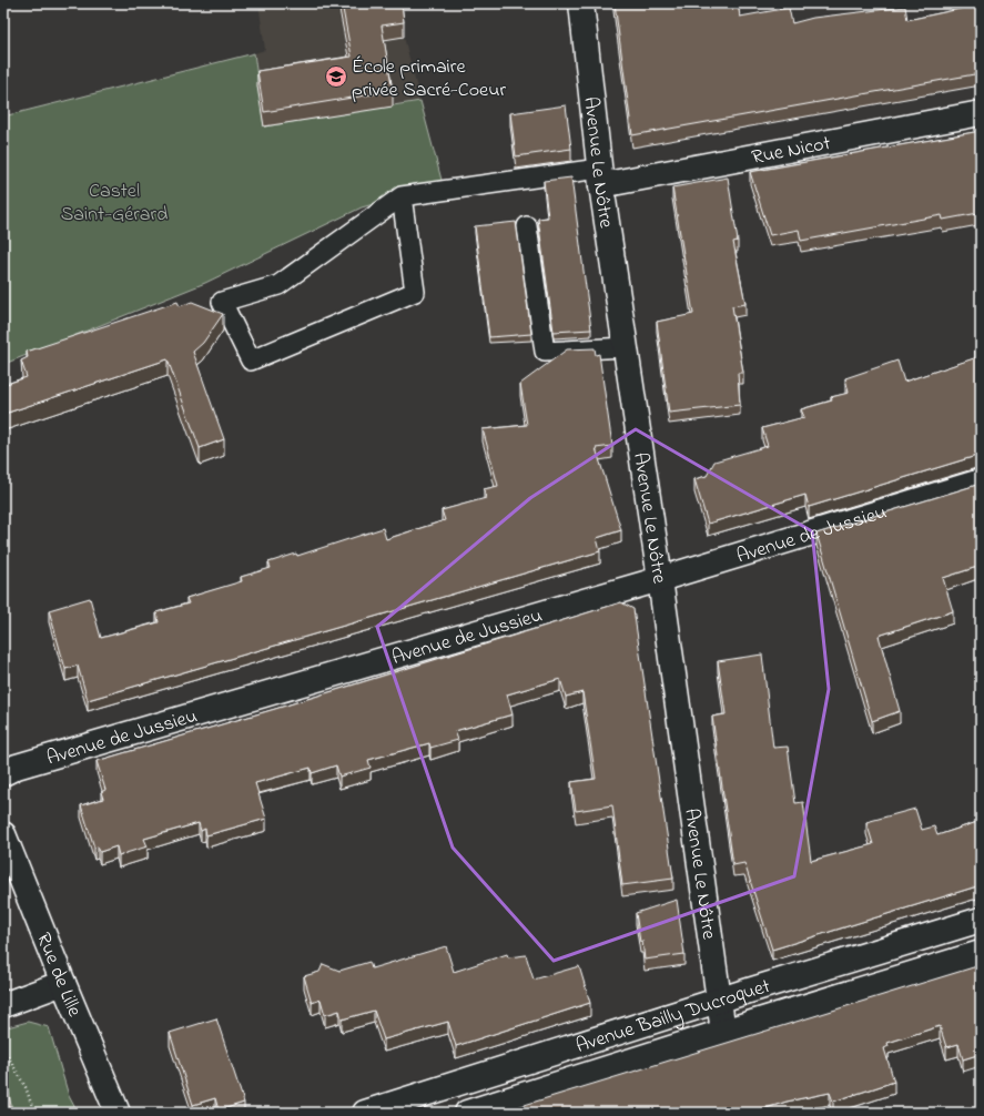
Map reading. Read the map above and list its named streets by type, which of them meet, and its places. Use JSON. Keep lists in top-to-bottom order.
{
  "streets": {
    "street": [
      "Rue Nicot",
      "Avenue Le Nôtre",
      "Avenue de Jussieu",
      "Rue de Lille",
      "Avenue Bailly Ducroquet"
    ]
  },
  "crossings": [
    ["Rue Nicot", "Avenue Le Nôtre"],
    ["Avenue Le Nôtre", "Avenue de Jussieu"],
    ["Avenue Le Nôtre", "Avenue Bailly Ducroquet"]
  ],
  "parks": ["Castel Saint-Gérard"],
  "places": {
    "school or university": ["École primaire privée Sacré-Coeur"]
  }
}
